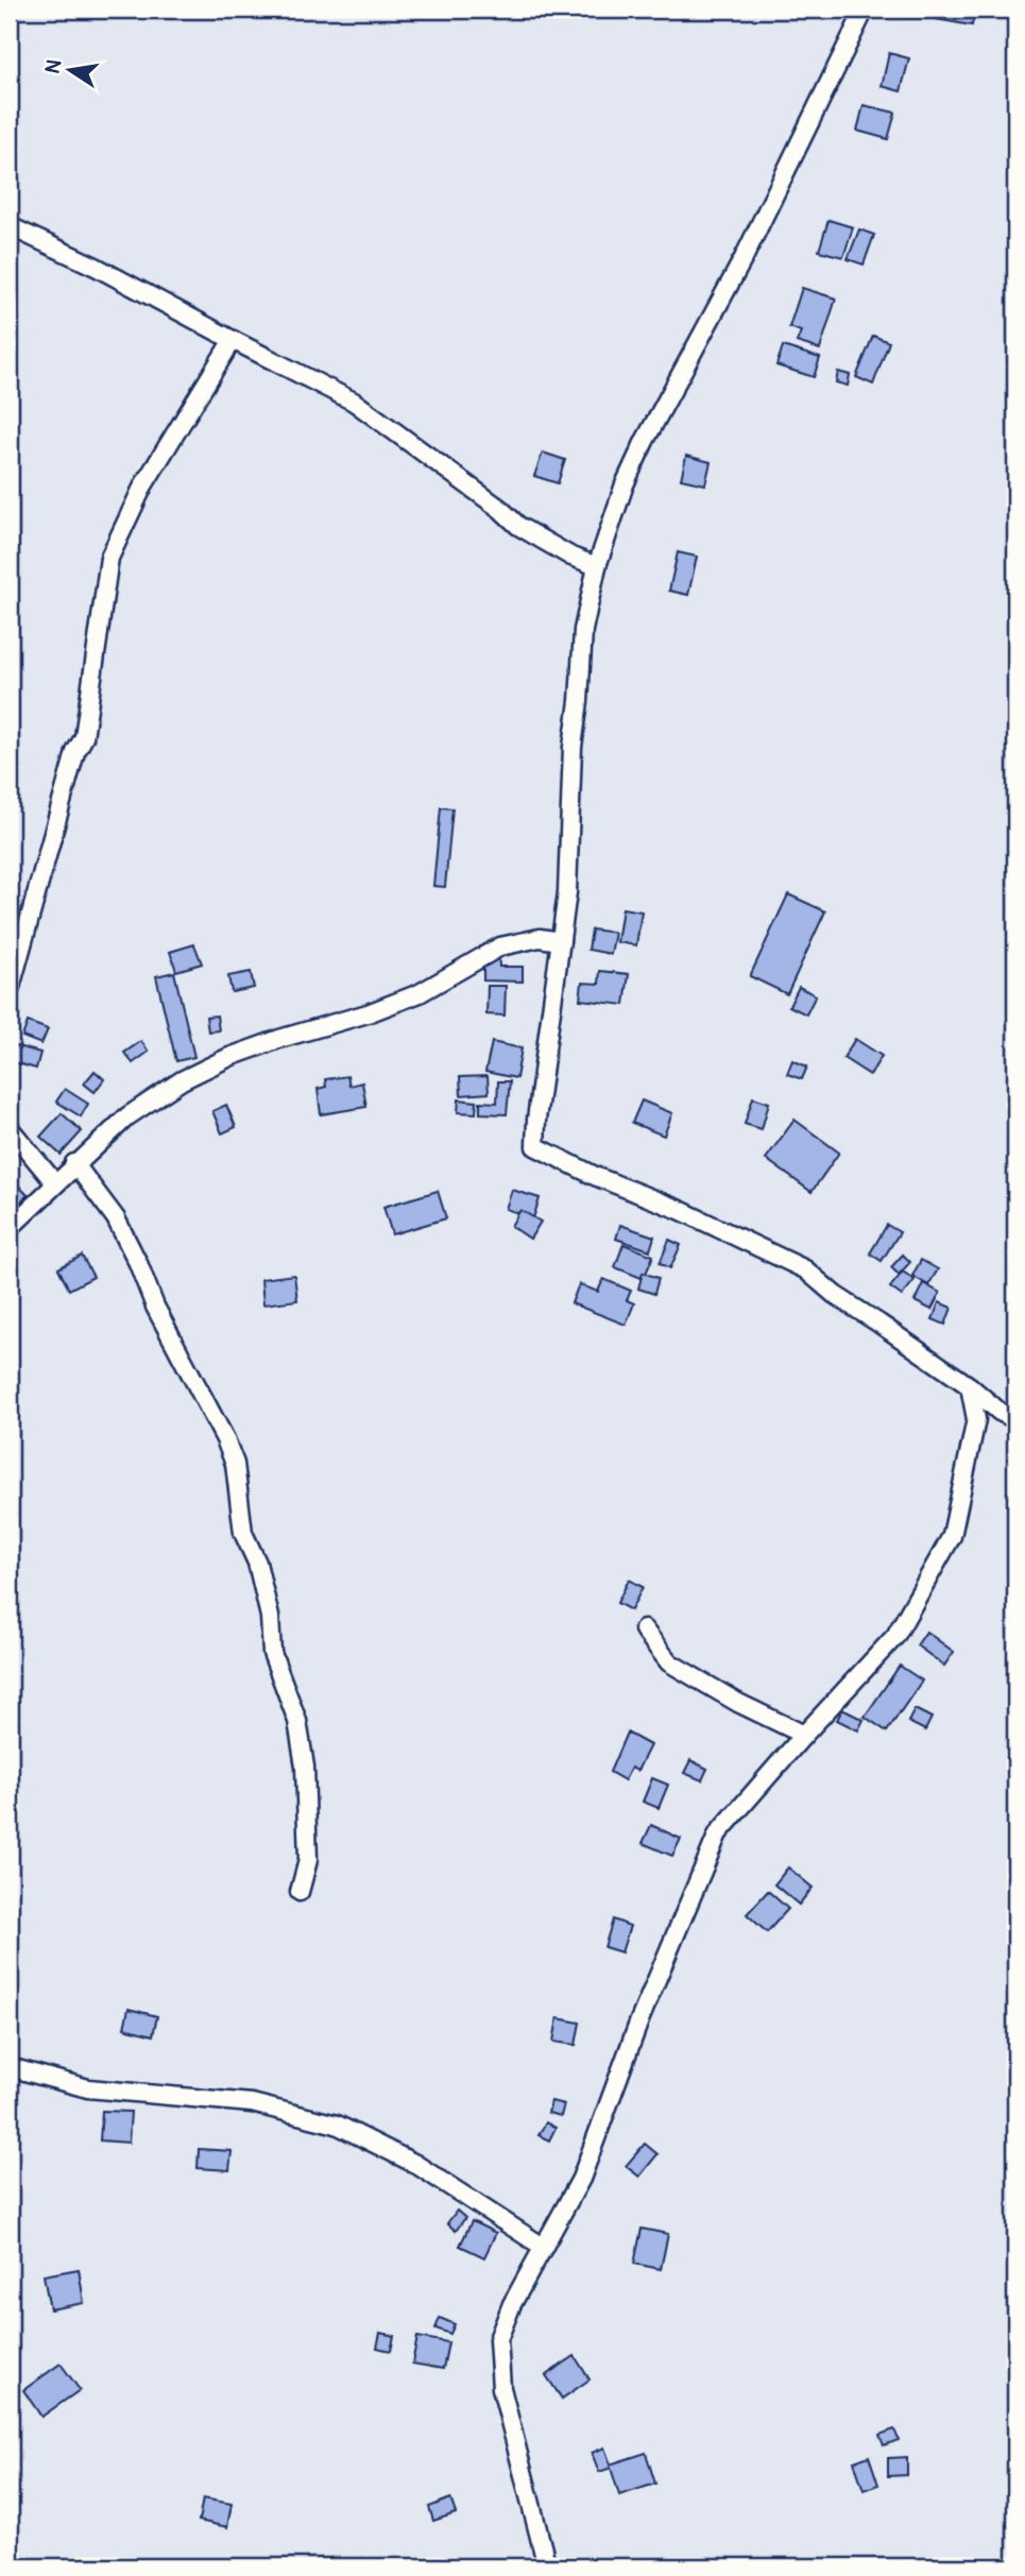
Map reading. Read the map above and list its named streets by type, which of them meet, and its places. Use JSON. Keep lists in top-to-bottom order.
{
  "north": "left"
}
